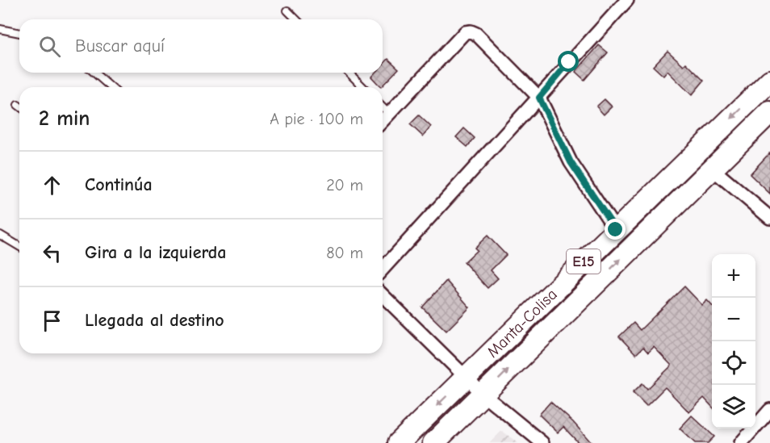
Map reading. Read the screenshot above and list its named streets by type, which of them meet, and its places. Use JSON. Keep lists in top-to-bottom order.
{
  "streets": {
    "highway": ["E15", "Manta-Colisa"]
  },
  "page": {
    "search": "Buscar aquí",
    "heading": ["2 min", "A pie · 100 m"],
    "list": [
      ["Continúa", "20 m"],
      ["Gira a la izquierda", "80 m"],
      "Llegada al destino"
    ],
    "map_buttons": ["+", "−"]
  }
}
